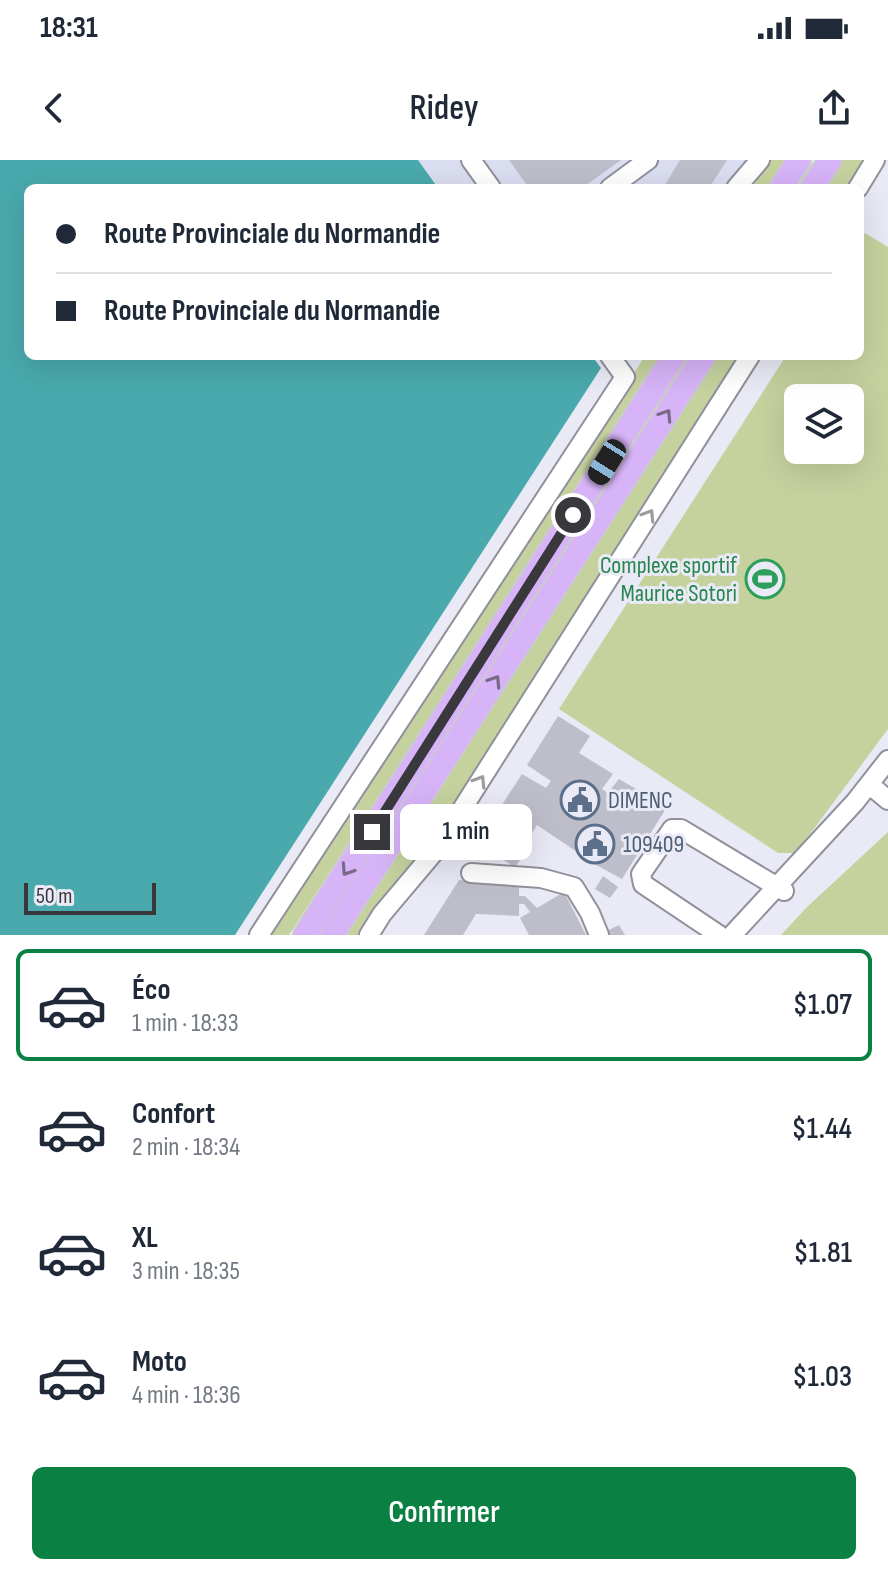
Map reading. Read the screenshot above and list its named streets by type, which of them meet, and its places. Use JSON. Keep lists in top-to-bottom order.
{
  "places": {
    "sports": ["Complexe sportif Maurice Sotori"],
    "public building": ["DIMENC", "109409"]
  },
  "scale_bar": "50 m",
  "page": {
    "status": "18:31",
    "header": "Ridey",
    "banner": ["Route Provinciale du Normandie", "Route Provinciale du Normandie"],
    "bubble": "1 min",
    "scale": "50 m",
    "list": [
      {
        "name": "Éco",
        "note": "1 min · 18:33",
        "value": "$1.07"
      },
      {
        "name": "Confort",
        "note": "2 min · 18:34",
        "value": "$1.44"
      },
      {
        "name": "XL",
        "note": "3 min · 18:35",
        "value": "$1.81"
      },
      {
        "name": "Moto",
        "note": "4 min · 18:36",
        "value": "$1.03"
      }
    ],
    "buttons": "Confirmer"
  }
}
